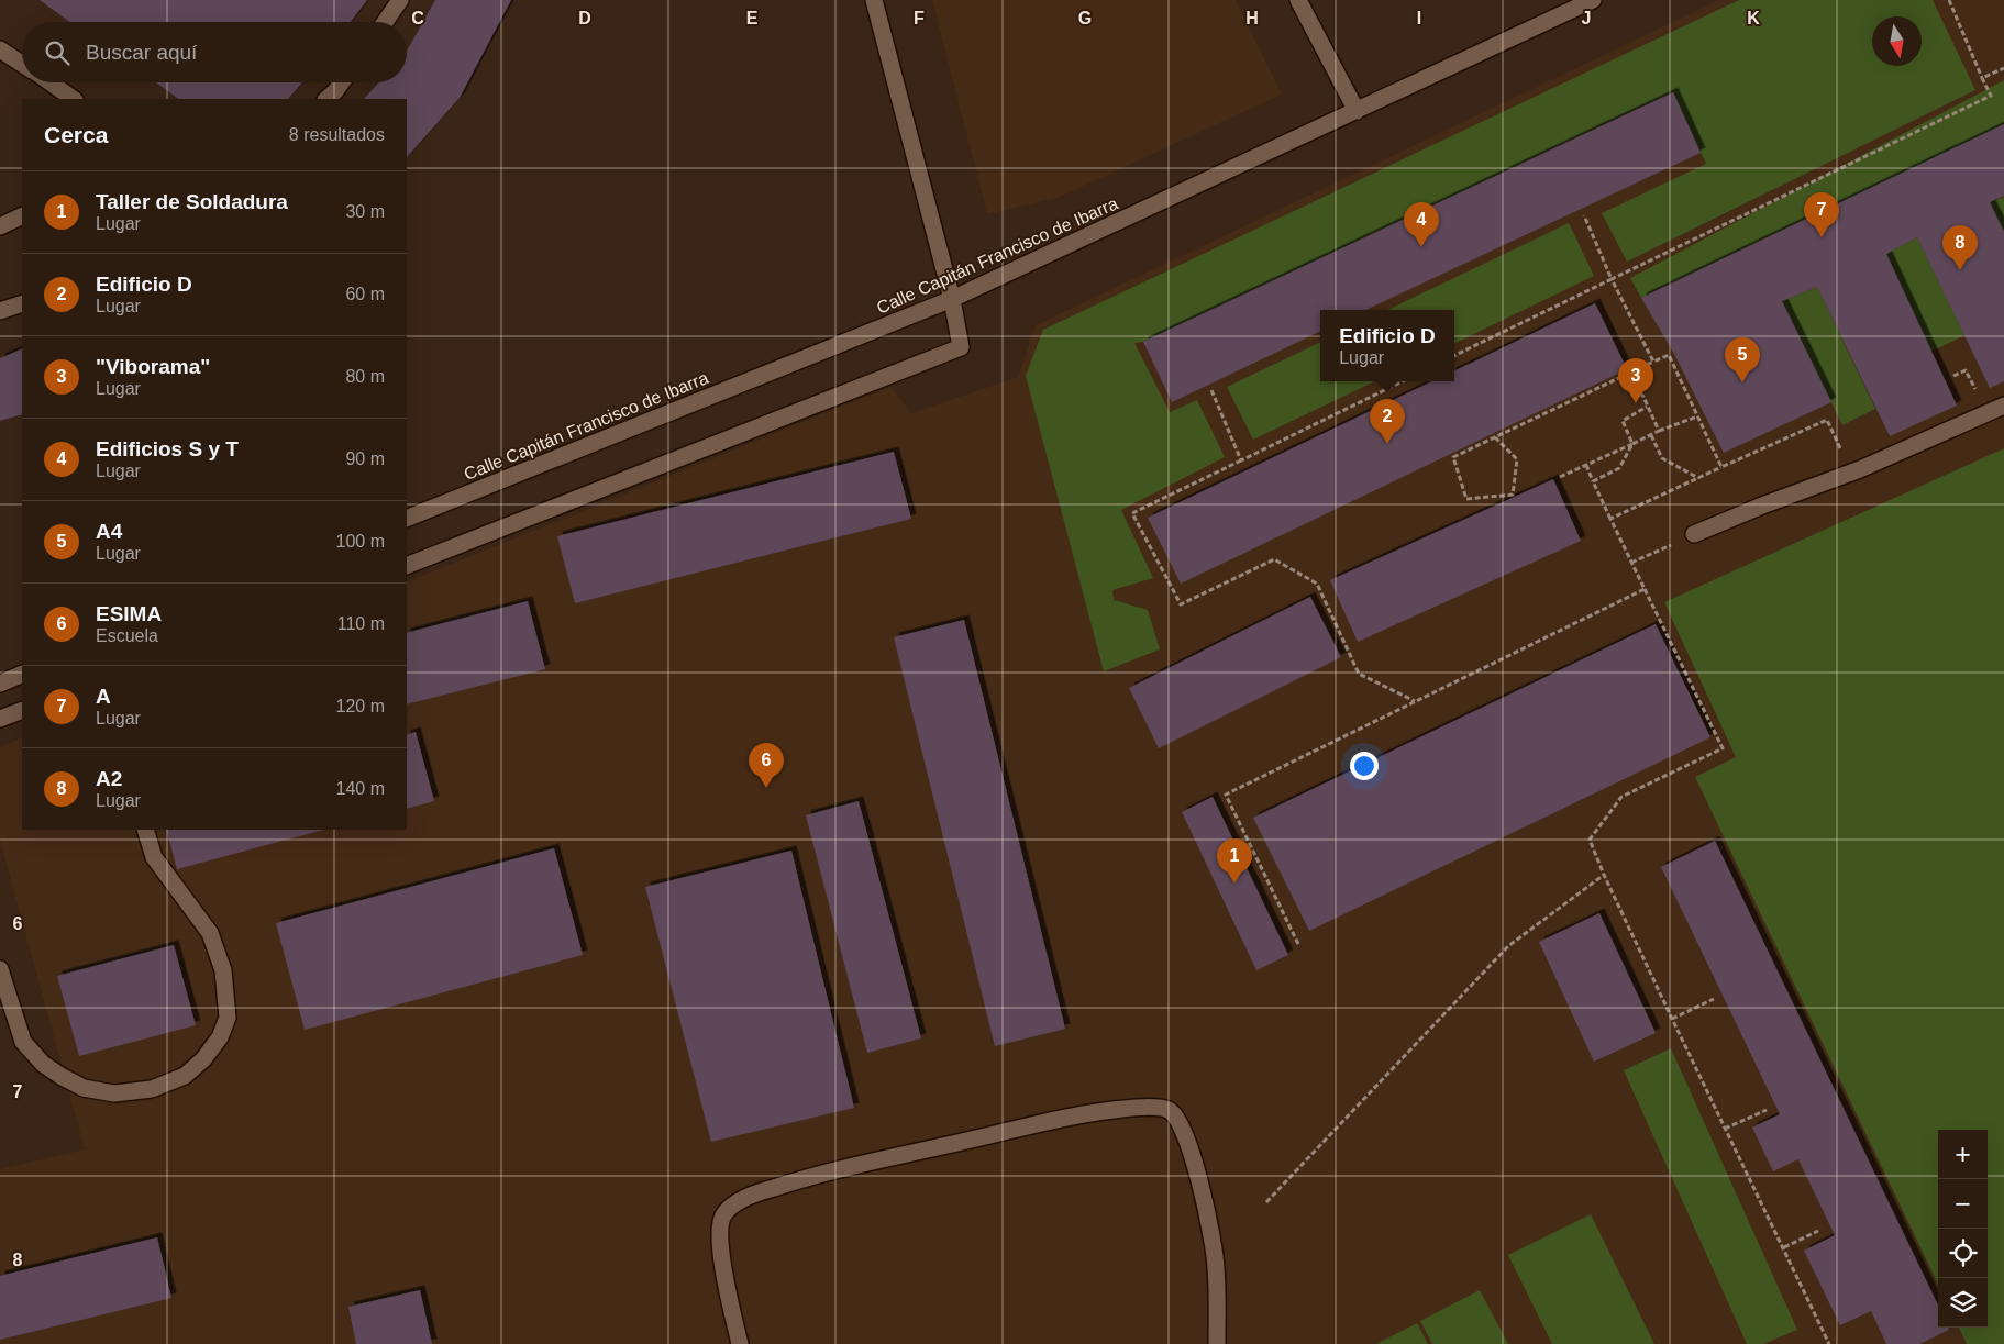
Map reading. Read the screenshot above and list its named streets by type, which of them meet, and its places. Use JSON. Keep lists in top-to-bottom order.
{
  "streets": {
    "street": ["Calle Capitán Francisco de Ibarra"]
  },
  "north": "bottom",
  "page": {
    "search": "Buscar aquí",
    "heading": ["Cerca", "8 resultados"],
    "list": [
      {
        "mark": "1",
        "name": "Taller de Soldadura",
        "note": "Lugar",
        "value": "30 m"
      },
      {
        "mark": "2",
        "name": "Edificio D",
        "note": "Lugar",
        "value": "60 m"
      },
      {
        "mark": "3",
        "name": "\"Viborama\"",
        "note": "Lugar",
        "value": "80 m"
      },
      {
        "mark": "4",
        "name": "Edificios S y T",
        "note": "Lugar",
        "value": "90 m"
      },
      {
        "mark": "5",
        "name": "A4",
        "note": "Lugar",
        "value": "100 m"
      },
      {
        "mark": "6",
        "name": "ESIMA",
        "note": "Escuela",
        "value": "110 m"
      },
      {
        "mark": "7",
        "name": "A",
        "note": "Lugar",
        "value": "120 m"
      },
      {
        "mark": "8",
        "name": "A2",
        "note": "Lugar",
        "value": "140 m"
      }
    ],
    "pins": [
      "7",
      "4",
      "8",
      "5",
      "3",
      "2",
      "6",
      "1"
    ],
    "popup": ["Edificio D", "Lugar"],
    "map_buttons": ["+", "−"]
  },
  "grid": {
    "columns": [
      "C",
      "D",
      "E",
      "F",
      "G",
      "H",
      "I",
      "J",
      "K"
    ],
    "rows": ["6", "7", "8"]
  }
}
